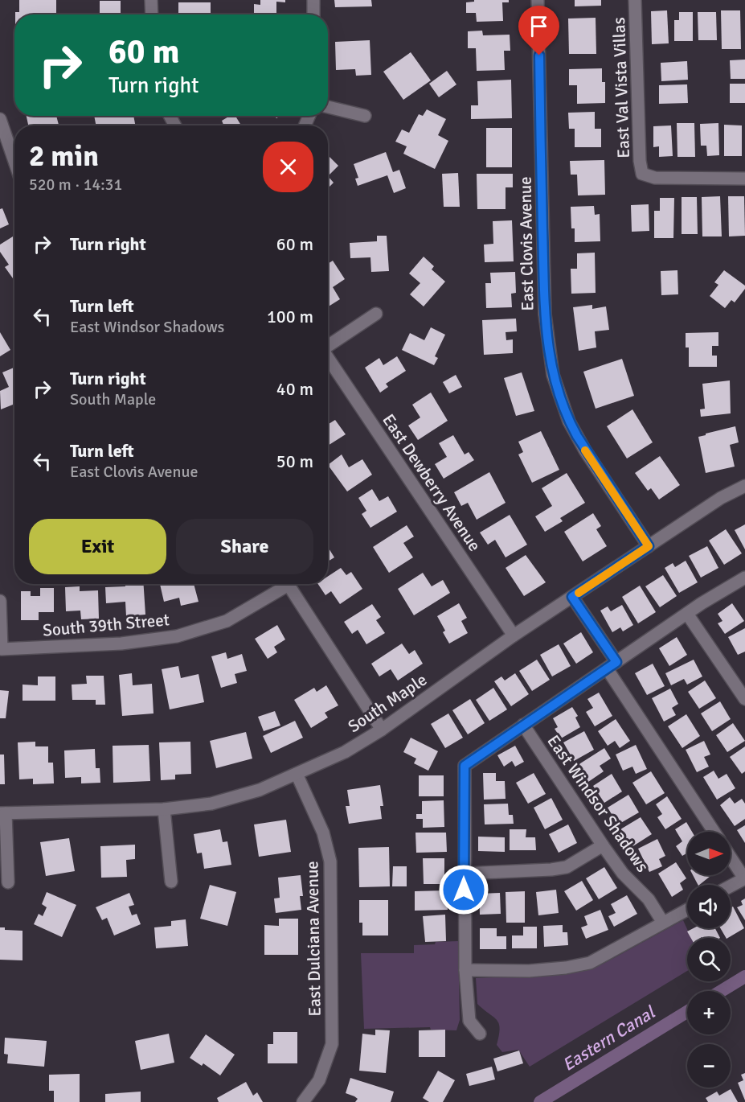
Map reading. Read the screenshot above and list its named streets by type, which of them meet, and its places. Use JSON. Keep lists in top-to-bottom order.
{
  "streets": {
    "street": [
      "East Val Vista Villas",
      "East Clovis Avenue",
      "East Dewberry Avenue",
      "South 39th Street",
      "South Maple",
      "East Windsor Shadows",
      "East Dulciana Avenue"
    ]
  },
  "crossings": [
    ["East Clovis Avenue", "South Maple"],
    ["East Dewberry Avenue", "South Maple"],
    ["South Maple", "East Dulciana Avenue"]
  ],
  "water": ["Eastern Canal"],
  "north": "right",
  "page": {
    "turn": ["60 m", "Turn right"],
    "heading": ["2 min", "520 m · 14:31"],
    "list": [
      {
        "name": "Turn right",
        "value": "60 m"
      },
      {
        "name": "Turn left",
        "note": "East Windsor Shadows",
        "value": "100 m"
      },
      {
        "name": "Turn right",
        "note": "South Maple",
        "value": "40 m"
      },
      {
        "name": "Turn left",
        "note": "East Clovis Avenue",
        "value": "50 m"
      }
    ],
    "buttons": ["Exit", "Share"],
    "map_buttons": ["+", "−"]
  }
}
